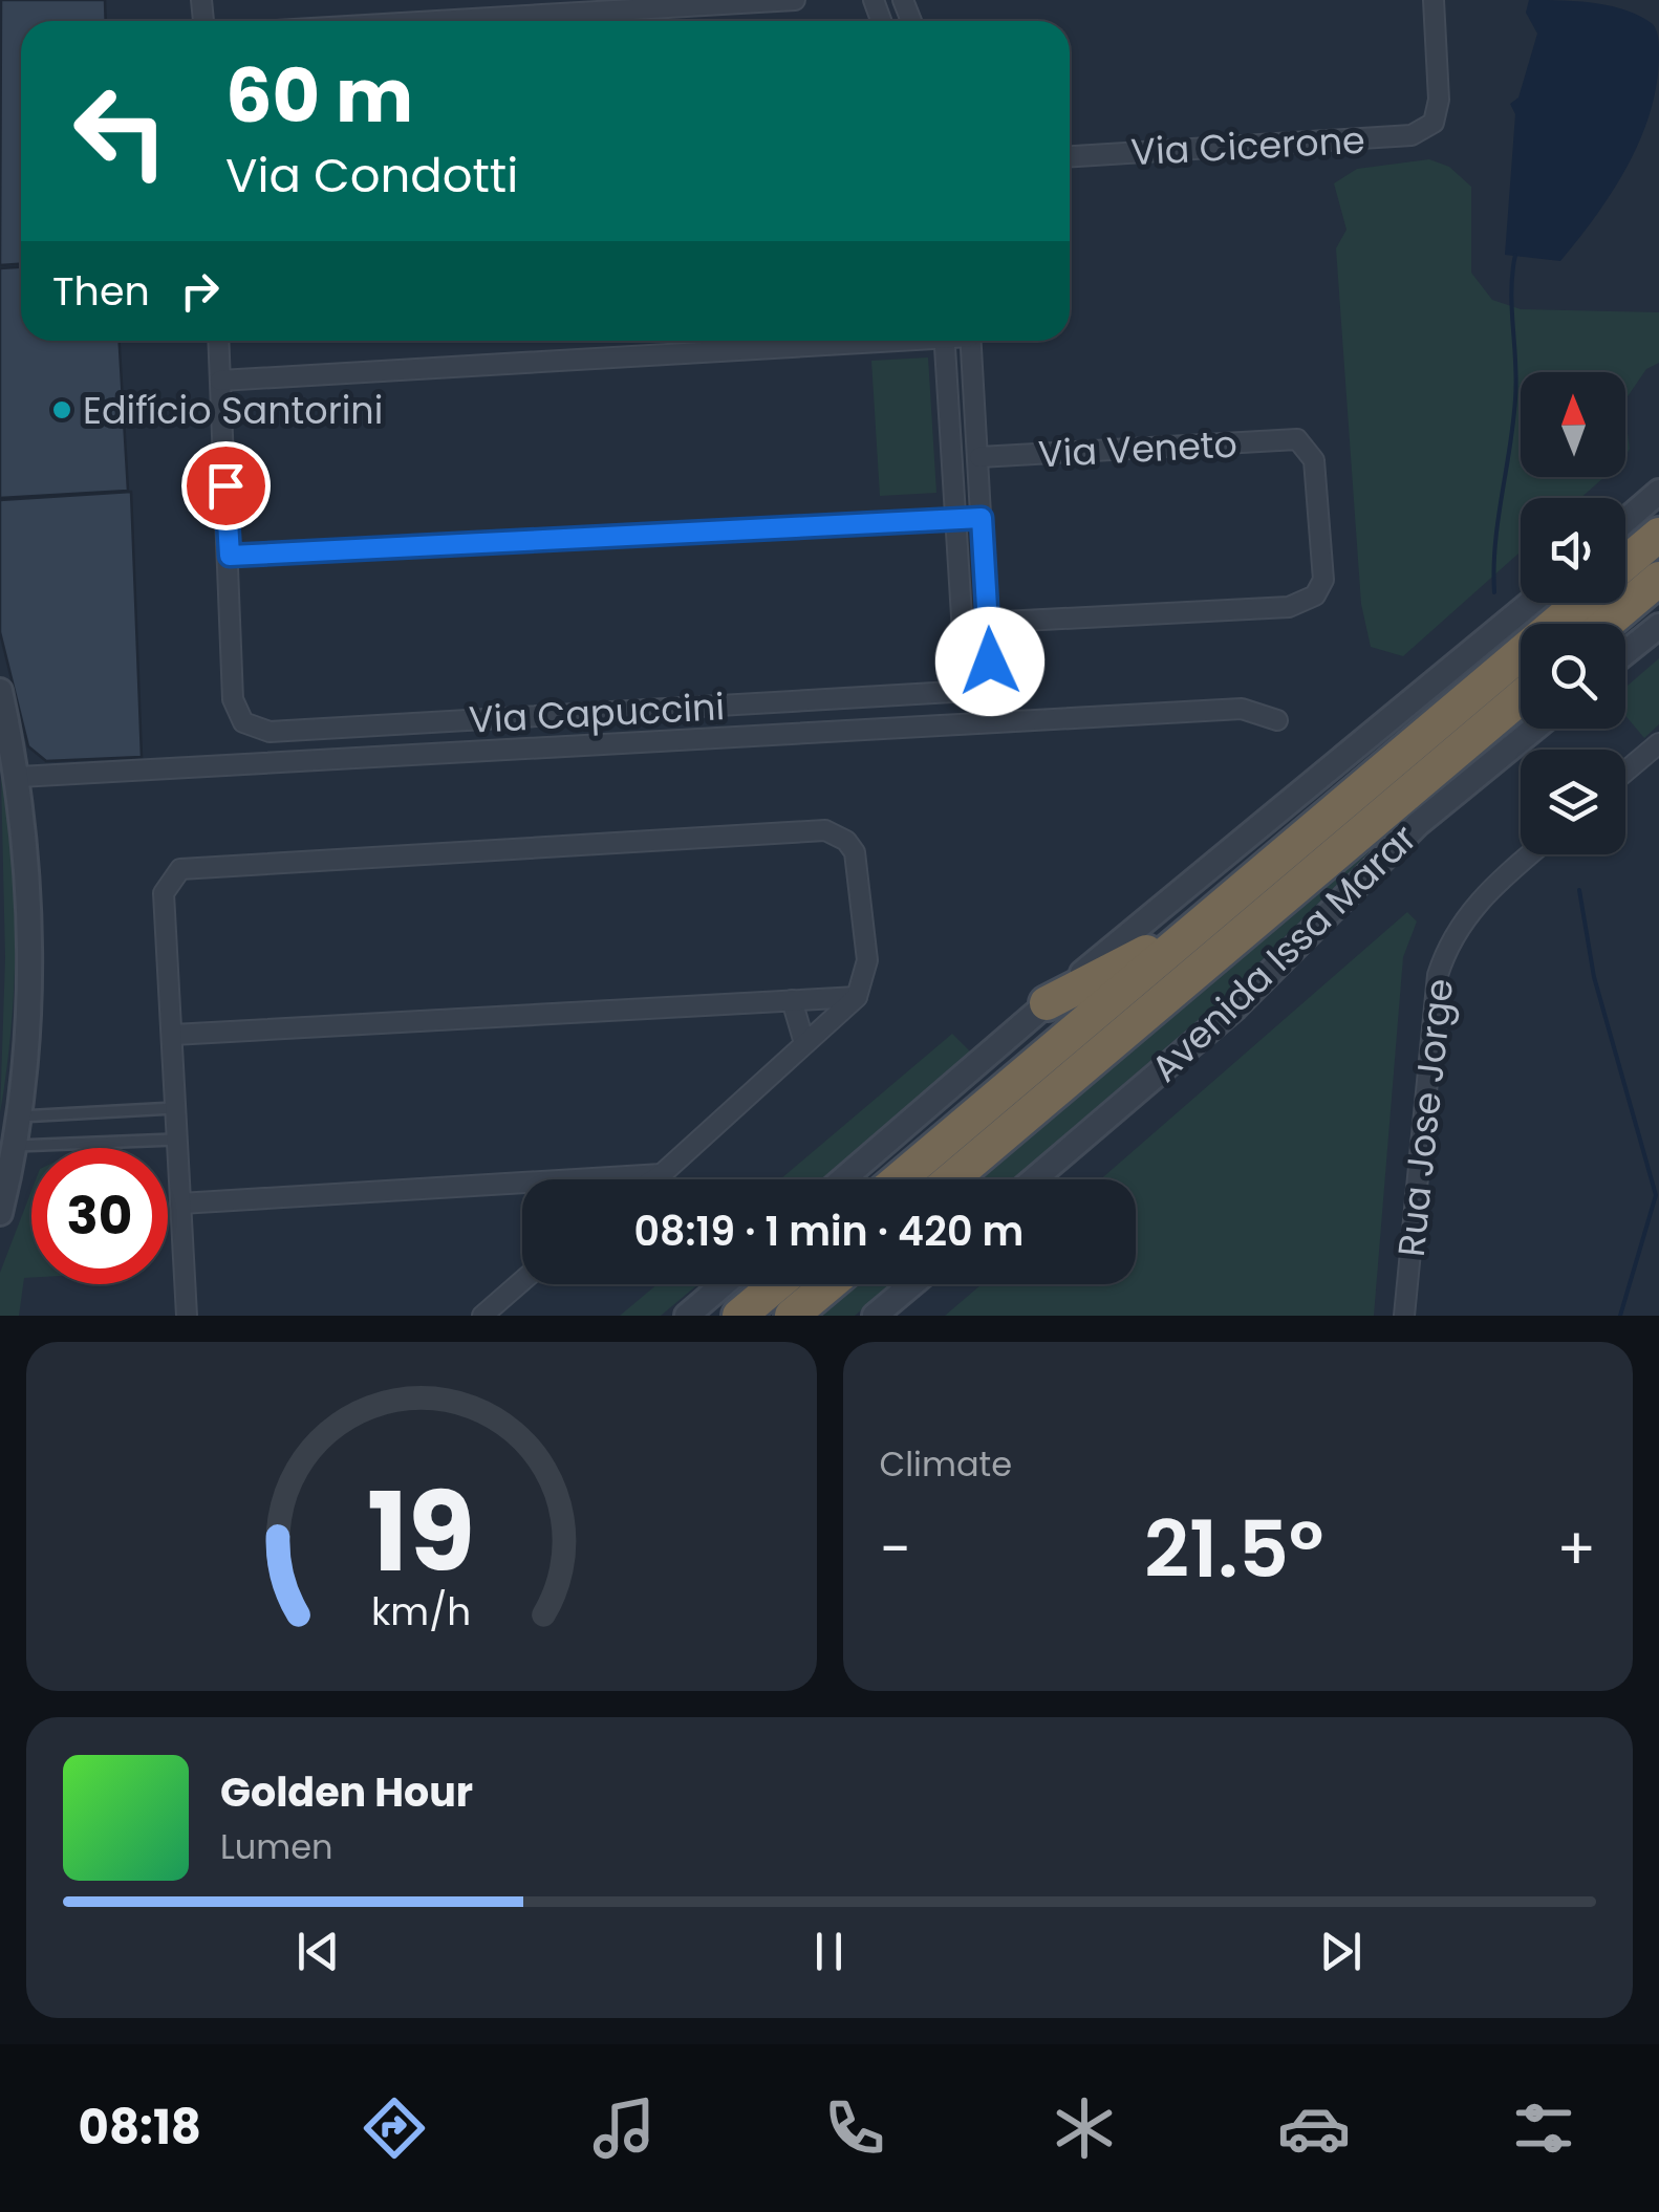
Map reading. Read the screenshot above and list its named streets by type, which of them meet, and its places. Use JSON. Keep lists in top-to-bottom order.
{
  "streets": {
    "street": [
      "Via Cicerone",
      "Via Veneto",
      "Via Capuccini",
      "Avenida Issa Marar",
      "Rua Jose Jorge"
    ]
  },
  "places": ["Edifício Santorini"],
  "north": "top",
  "page": {
    "turn": ["60 m", "Via Condotti"],
    "then": "Then",
    "limit": "30",
    "trip": "08:19 · 1 min · 420 m",
    "tile": "Climate",
    "heat": ["−", "21.5°", "+"],
    "song": ["Golden Hour", "Lumen"],
    "tabs": "08:18",
    "gauge": ["19", "km/h"]
  }
}
